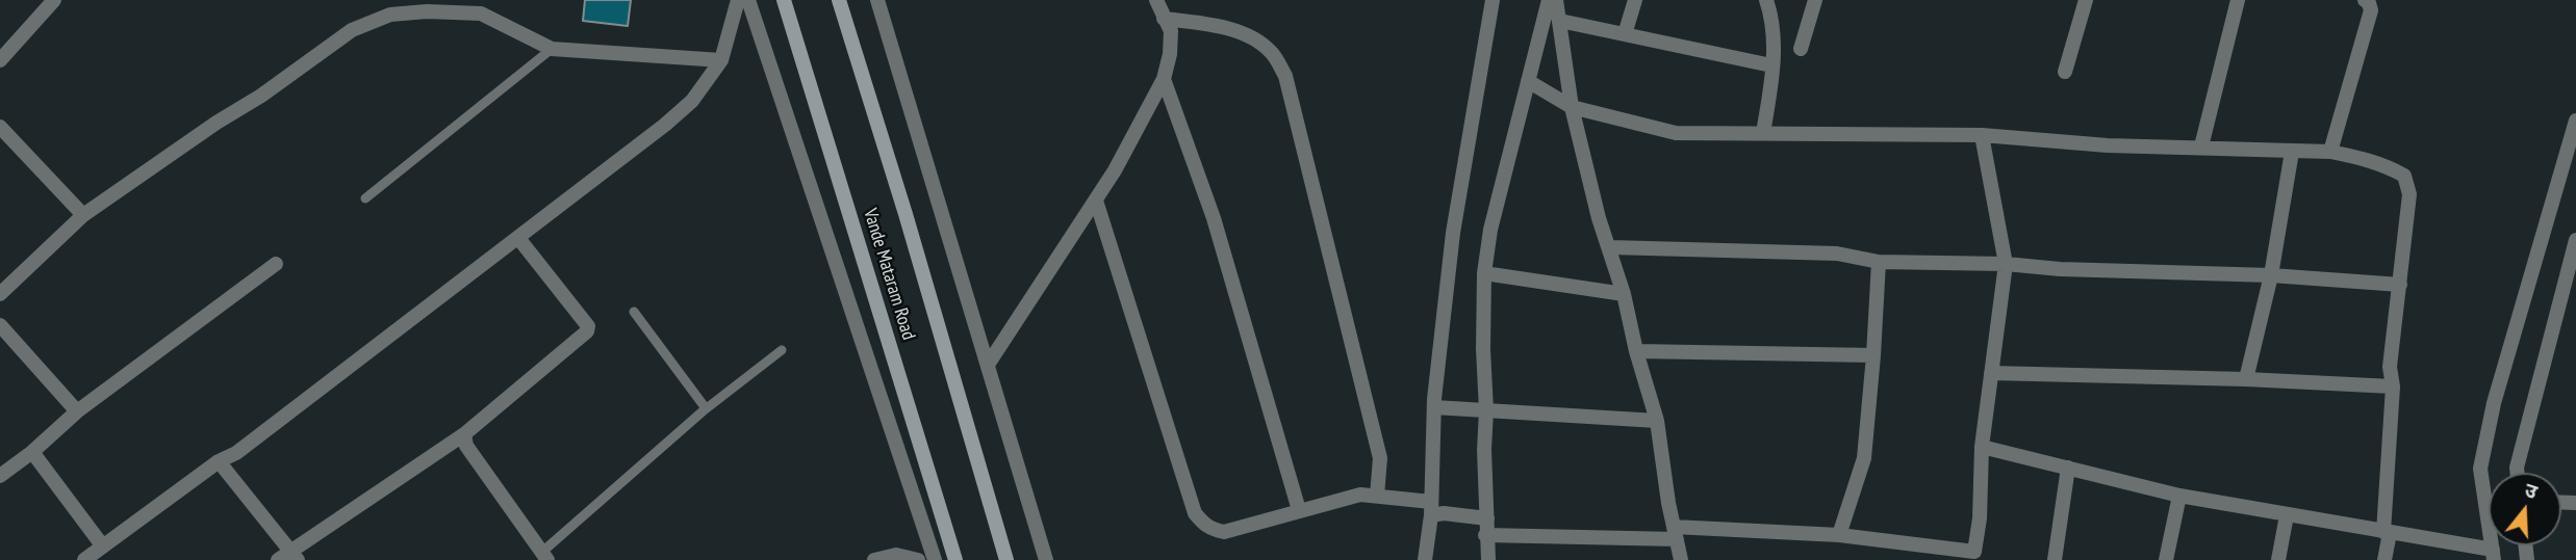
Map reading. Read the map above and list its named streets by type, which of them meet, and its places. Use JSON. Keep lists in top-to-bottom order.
{
  "streets": {
    "main road": ["Vande Mataram Road"]
  },
  "north": "top"
}
